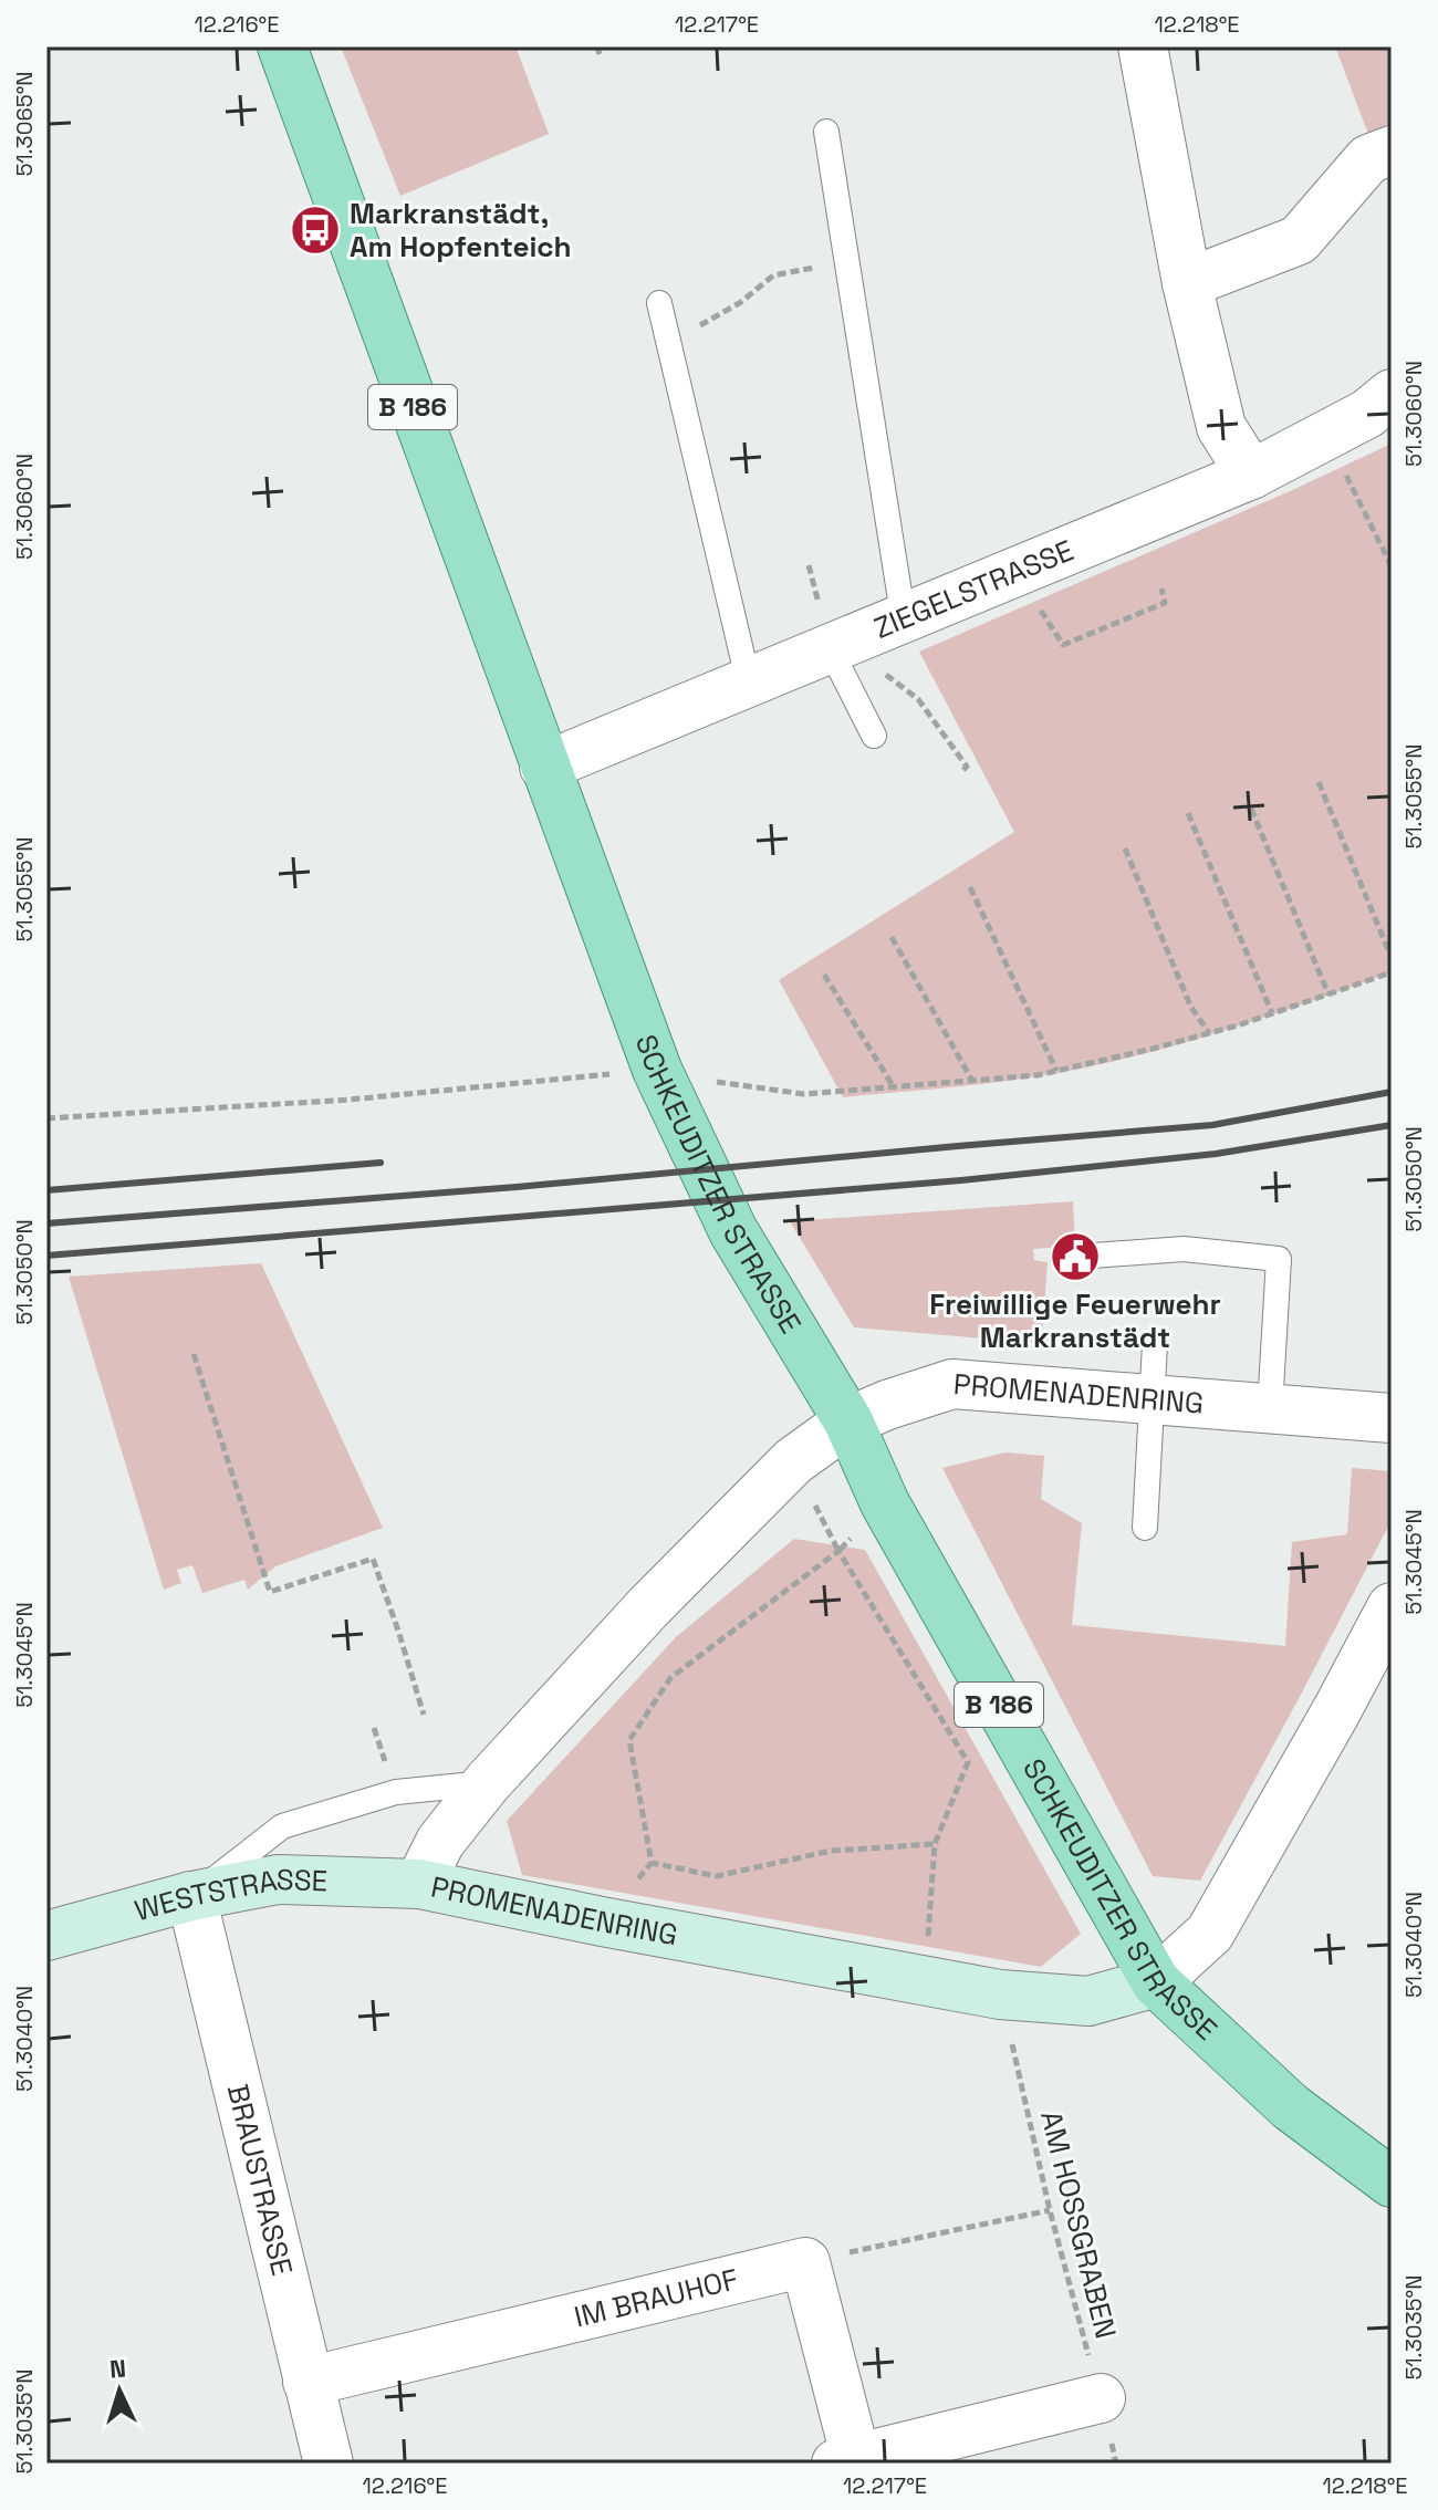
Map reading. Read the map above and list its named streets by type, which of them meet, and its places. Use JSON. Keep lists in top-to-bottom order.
{
  "streets": {
    "main road": [
      "B 186",
      "SCHKEUDITZER STRASSE",
      "PROMENADENRING",
      "WESTSTRASSE"
    ],
    "street": ["ZIEGELSTRASSE", "BRAUSTRASSE", "IM BRAUHOF"],
    "path": ["AM HOSSGRABEN"]
  },
  "crossings": [
    ["ZIEGELSTRASSE", "SCHKEUDITZER STRASSE"],
    ["SCHKEUDITZER STRASSE", "PROMENADENRING"],
    ["PROMENADENRING", "WESTSTRASSE"],
    ["PROMENADENRING", "AM HOSSGRABEN"],
    ["WESTSTRASSE", "BRAUSTRASSE"],
    ["BRAUSTRASSE", "IM BRAUHOF"]
  ],
  "places": {
    "bus stop": ["Markranstädt, Am Hopfenteich"],
    "public building": ["Freiwillige Feuerwehr Markranstädt"]
  },
  "north": "top",
  "coordinates": [
    "12.216°E",
    "12.217°E",
    "12.218°E",
    "51.3065°N",
    "51.3060°N",
    "51.3055°N",
    "51.3050°N",
    "51.3045°N",
    "51.3040°N",
    "51.3035°N"
  ]
}
